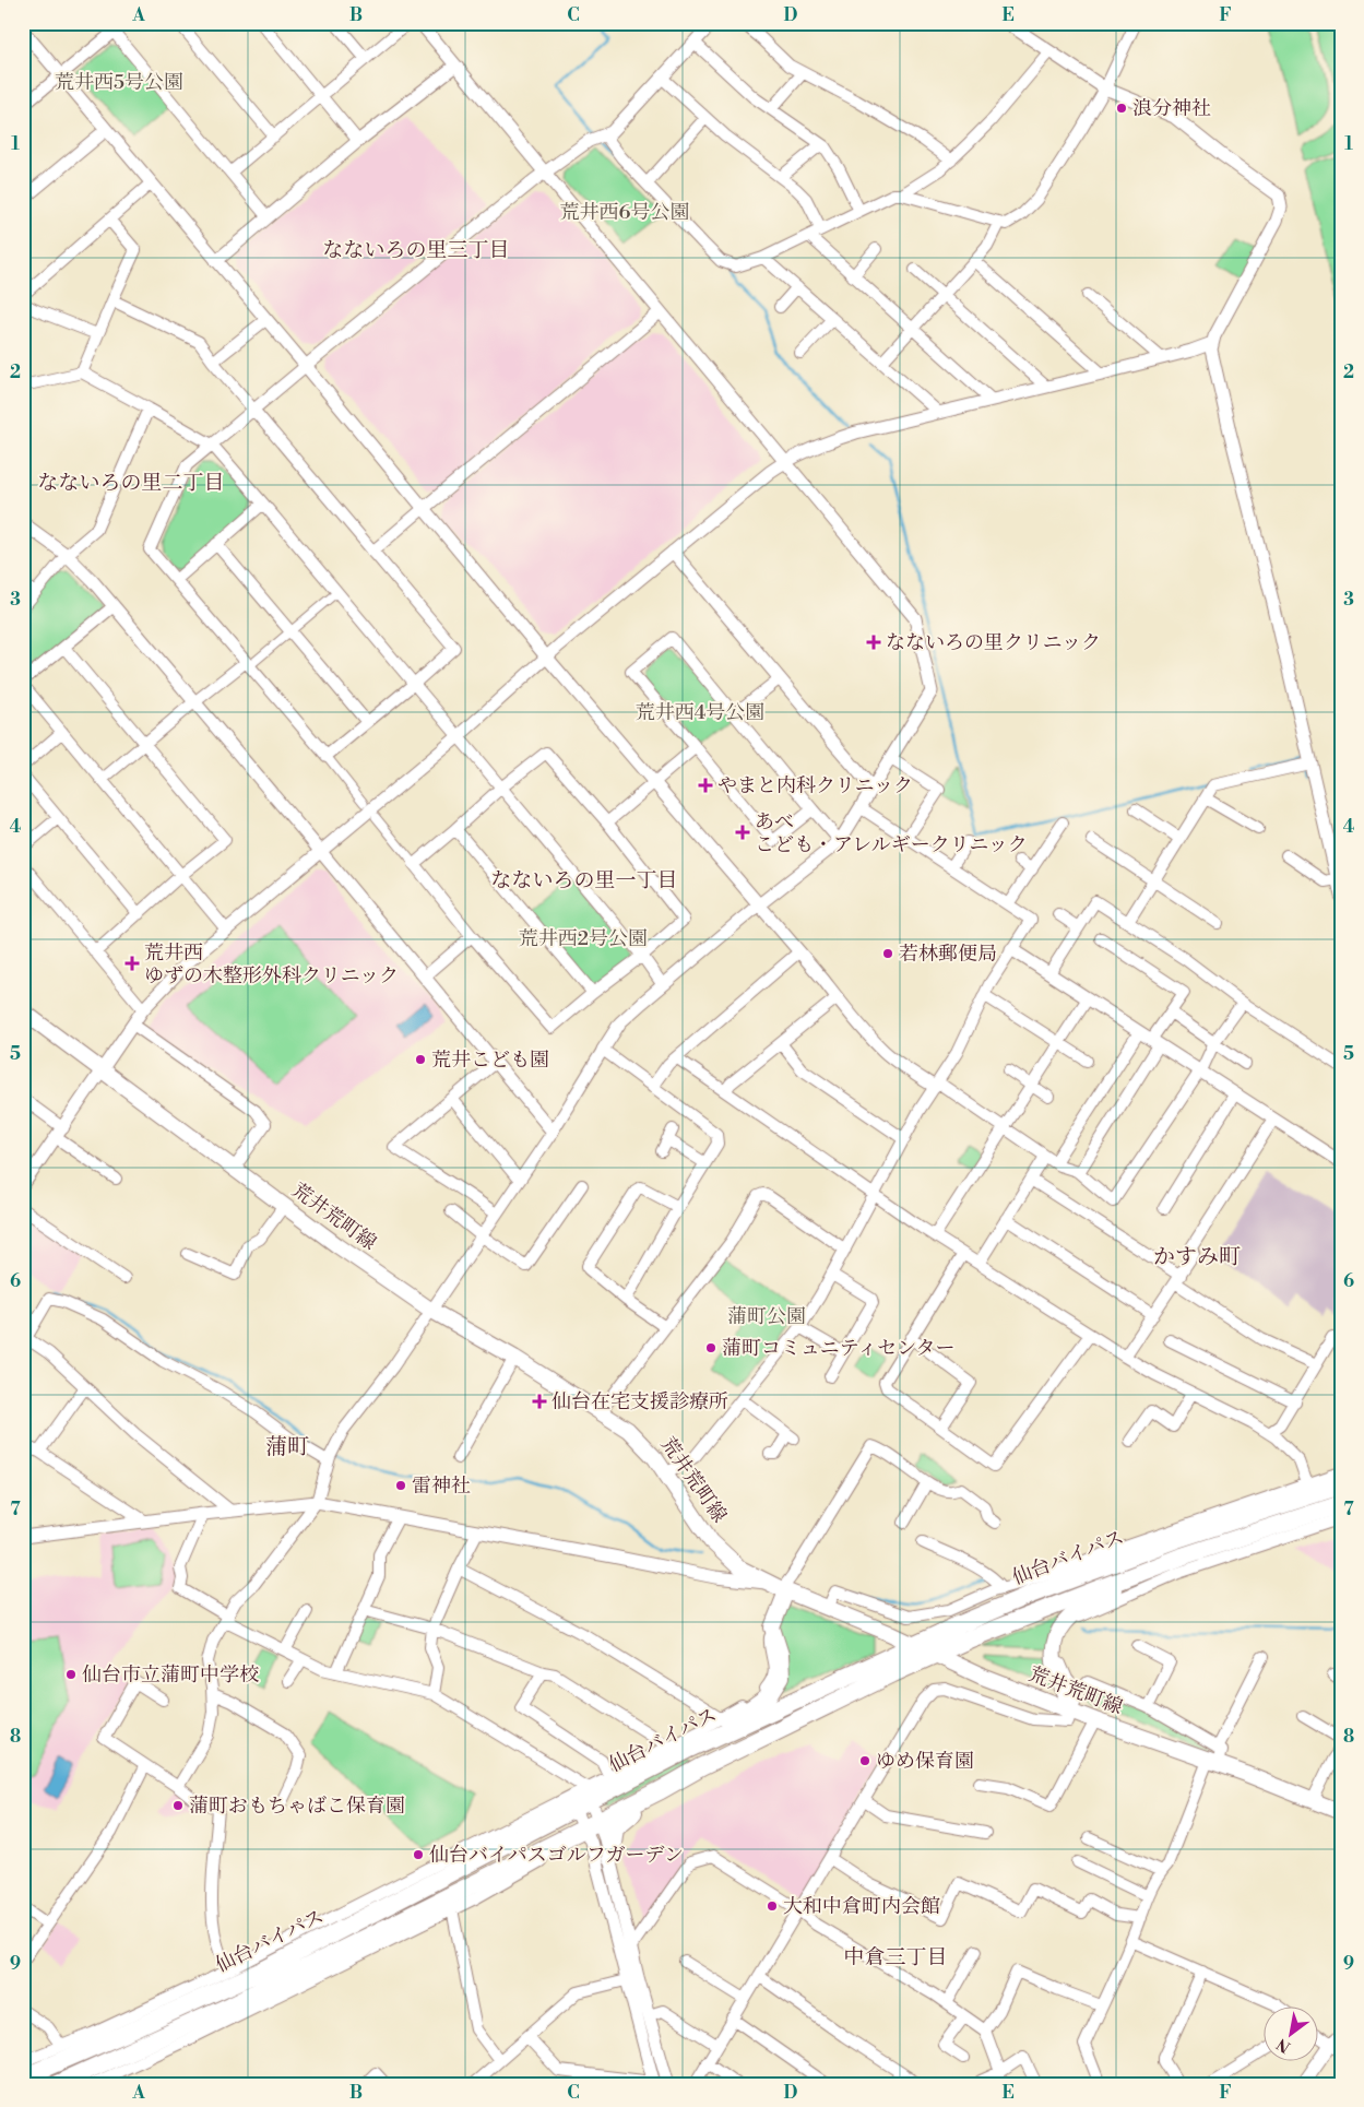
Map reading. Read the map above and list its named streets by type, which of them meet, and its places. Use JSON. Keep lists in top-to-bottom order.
{
  "streets": {
    "highway": ["仙台バイパス"],
    "main road": ["荒井荒町線"]
  },
  "crossings": [
    ["荒井荒町線", "仙台バイパス"]
  ],
  "districts": [
    "なないろの里三丁目",
    "なないろの里二丁目",
    "なないろの里一丁目",
    "かすみ町",
    "蒲町",
    "中倉三丁目"
  ],
  "parks": [
    "荒井西5号公園",
    "荒井西6号公園",
    "荒井西4号公園",
    "荒井西2号公園",
    "蒲町公園"
  ],
  "places": {
    "other": [
      "浪分神社",
      "若林郵便局",
      "荒井こども園",
      "蒲町コミュニティセンター",
      "雷神社",
      "仙台市立蒲町中学校",
      "ゆめ保育園",
      "蒲町おもちゃばこ保育園",
      "仙台バイパスゴルフガーデン",
      "大和中倉町内会館"
    ],
    "health": [
      "なないろの里クリニック",
      "やまと内科クリニック",
      "あべ こども・アレルギークリニック",
      "荒井西 ゆずの木整形外科クリニック",
      "仙台在宅支援診療所"
    ]
  },
  "north": "bottom left",
  "grid": {
    "columns": [
      "A",
      "B",
      "C",
      "D",
      "E",
      "F"
    ],
    "rows": [
      "1",
      "2",
      "3",
      "4",
      "5",
      "6",
      "7",
      "8",
      "9"
    ]
  }
}
